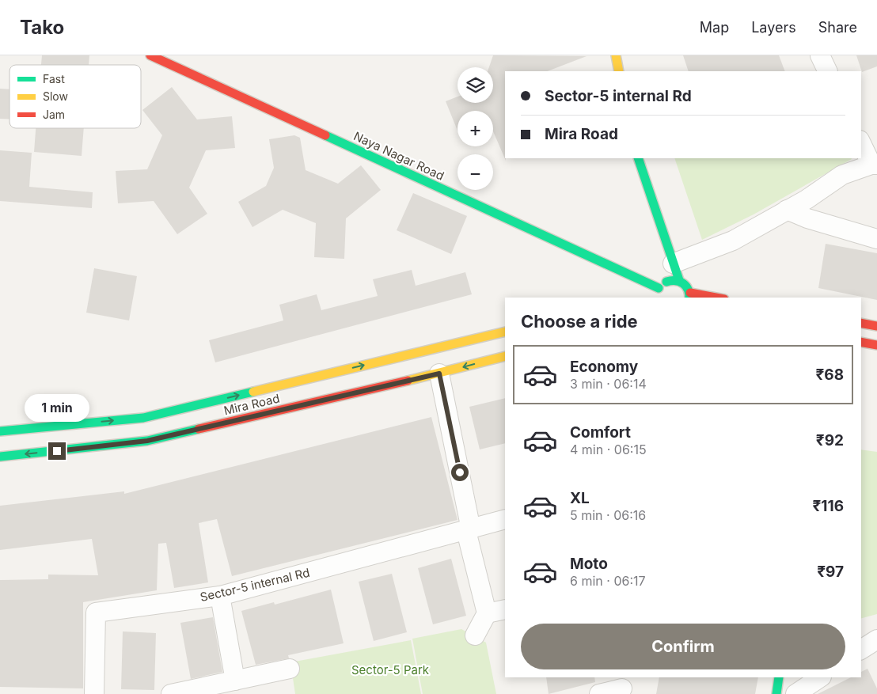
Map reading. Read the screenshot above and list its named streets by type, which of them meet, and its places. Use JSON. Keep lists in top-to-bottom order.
{
  "streets": {
    "main road": ["Naya Nagar Road", "Mira Road"],
    "street": ["Sector-5 internal Rd"]
  },
  "parks": ["Sector-5 Park"],
  "legend": ["Fast", "Slow", "Jam"],
  "page": {
    "header": "Tako",
    "nav": ["Map", "Layers", "Share"],
    "map_buttons": ["+", "−"],
    "banner": ["Sector-5 internal Rd", "Mira Road"],
    "heading": "Choose a ride",
    "list": [
      {
        "name": "Economy",
        "note": "3 min · 06:14",
        "value": "₹68"
      },
      {
        "name": "Comfort",
        "note": "4 min · 06:15",
        "value": "₹92"
      },
      {
        "name": "XL",
        "note": "5 min · 06:16",
        "value": "₹116"
      },
      {
        "name": "Moto",
        "note": "6 min · 06:17",
        "value": "₹97"
      }
    ],
    "bubble": "1 min",
    "buttons": "Confirm"
  }
}
